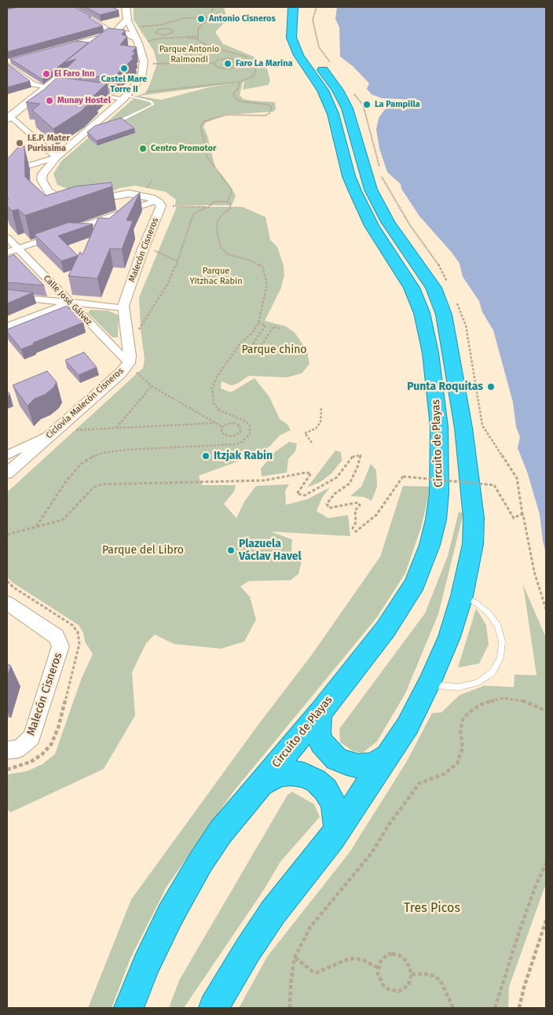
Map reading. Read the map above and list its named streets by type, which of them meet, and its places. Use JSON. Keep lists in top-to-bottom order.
{
  "streets": {
    "highway": ["Circuito de Playas"],
    "street": ["Malecón Cisneros", "Calle José Gálvez"]
  },
  "crossings": [
    ["Malecón Cisneros", "Calle José Gálvez"]
  ],
  "parks": [
    "Parque Antonio Raimondi",
    "Parque Yitzhac Rabin",
    "Parque chino",
    "Parque del Libro",
    "Tres Picos"
  ],
  "places": [
    "Antonio Cisneros",
    "Faro La Marina",
    "Castel Mare Torre II",
    "El Faro Inn",
    "Munay Hostel",
    "La Pampilla",
    "I.E.P. Mater Purissima",
    "Centro Promotor",
    "Punta Roquitas",
    "Itzjak Rabin",
    "Plazuela Václav Havel"
  ]
}
